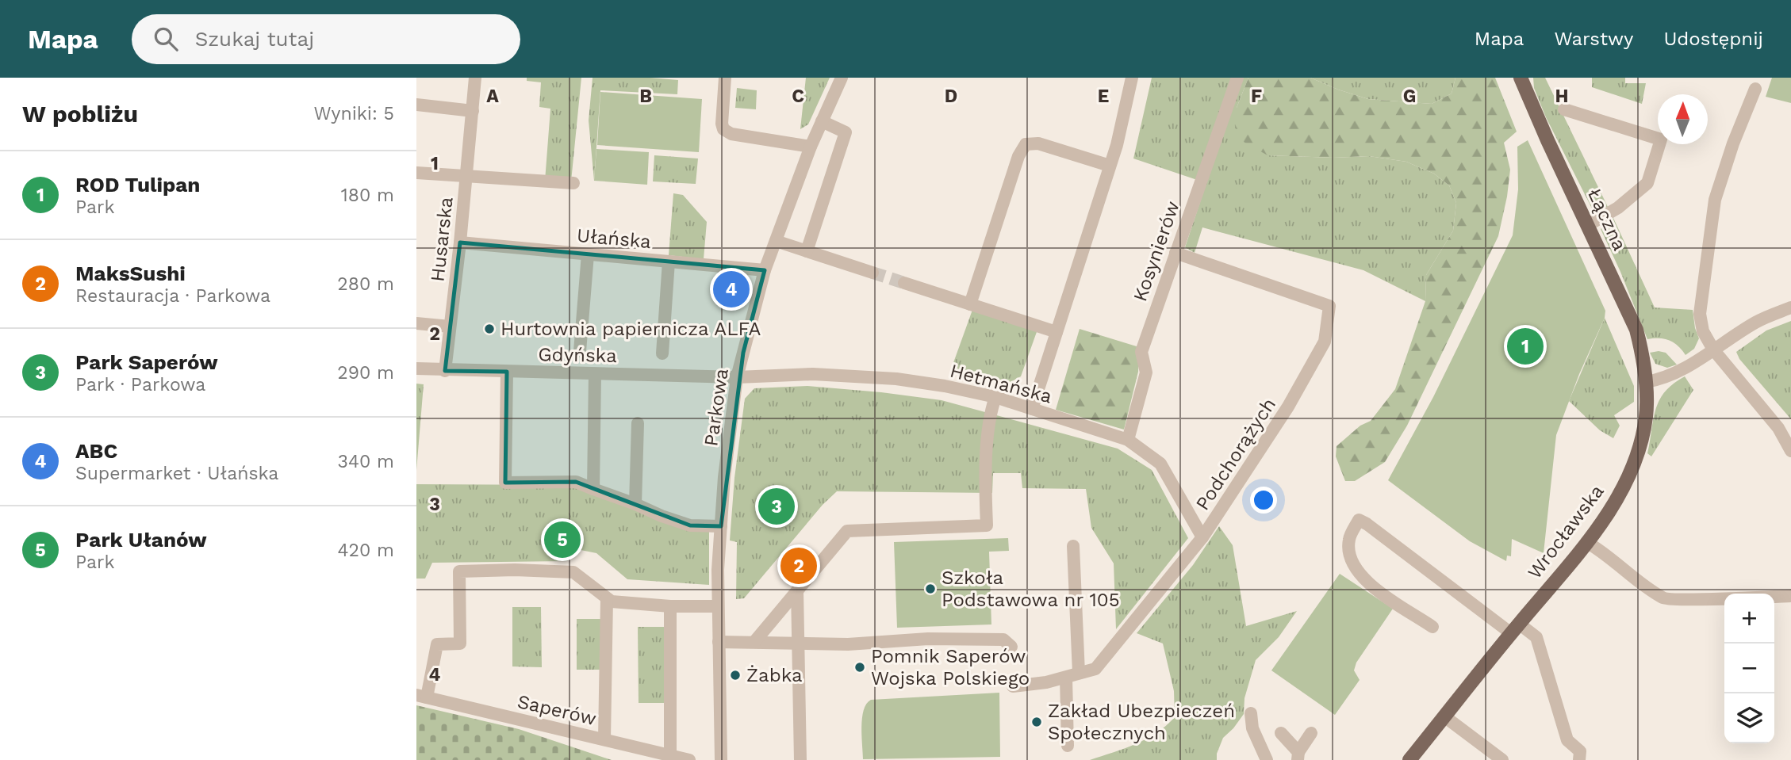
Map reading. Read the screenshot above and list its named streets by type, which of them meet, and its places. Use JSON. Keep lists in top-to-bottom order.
{
  "streets": {
    "main road": ["Łączna", "Wrocławska"],
    "street": [
      "Ułańska",
      "Husarska",
      "Kosynierów",
      "Gdyńska",
      "Hetmańska",
      "Parkowa",
      "Podchorążych",
      "Saperów"
    ]
  },
  "crossings": [
    ["Łączna", "Wrocławska"],
    ["Ułańska", "Husarska"],
    ["Ułańska", "Parkowa"],
    ["Husarska", "Gdyńska"],
    ["Kosynierów", "Hetmańska"],
    ["Kosynierów", "Podchorążych"],
    ["Gdyńska", "Hetmańska"],
    ["Gdyńska", "Parkowa"],
    ["Hetmańska", "Parkowa"],
    ["Hetmańska", "Podchorążych"]
  ],
  "places": [
    "Hurtownia papiernicza ALFA",
    "Szkoła Podstawowa nr 105",
    "Pomnik Saperów Wojska Polskiego",
    "Żabka",
    "Zakład Ubezpieczeń Społecznych"
  ],
  "north": "top",
  "page": {
    "header": "Mapa",
    "search": "Szukaj tutaj",
    "nav": ["Mapa", "Warstwy", "Udostępnij"],
    "heading": ["W pobliżu", "Wyniki: 5"],
    "list": [
      {
        "mark": "1",
        "name": "ROD Tulipan",
        "note": "Park",
        "value": "180 m"
      },
      {
        "mark": "2",
        "name": "MaksSushi",
        "note": "Restauracja · Parkowa",
        "value": "280 m"
      },
      {
        "mark": "3",
        "name": "Park Saperów",
        "note": "Park · Parkowa",
        "value": "290 m"
      },
      {
        "mark": "4",
        "name": "ABC",
        "note": "Supermarket · Ułańska",
        "value": "340 m"
      },
      {
        "mark": "5",
        "name": "Park Ułanów",
        "note": "Park",
        "value": "420 m"
      }
    ],
    "pins": [
      "4",
      "1",
      "3",
      "5",
      "2"
    ],
    "map_buttons": ["+", "−"]
  },
  "grid": {
    "columns": [
      "A",
      "B",
      "C",
      "D",
      "E",
      "F",
      "G",
      "H"
    ],
    "rows": [
      "1",
      "2",
      "3",
      "4"
    ]
  }
}
